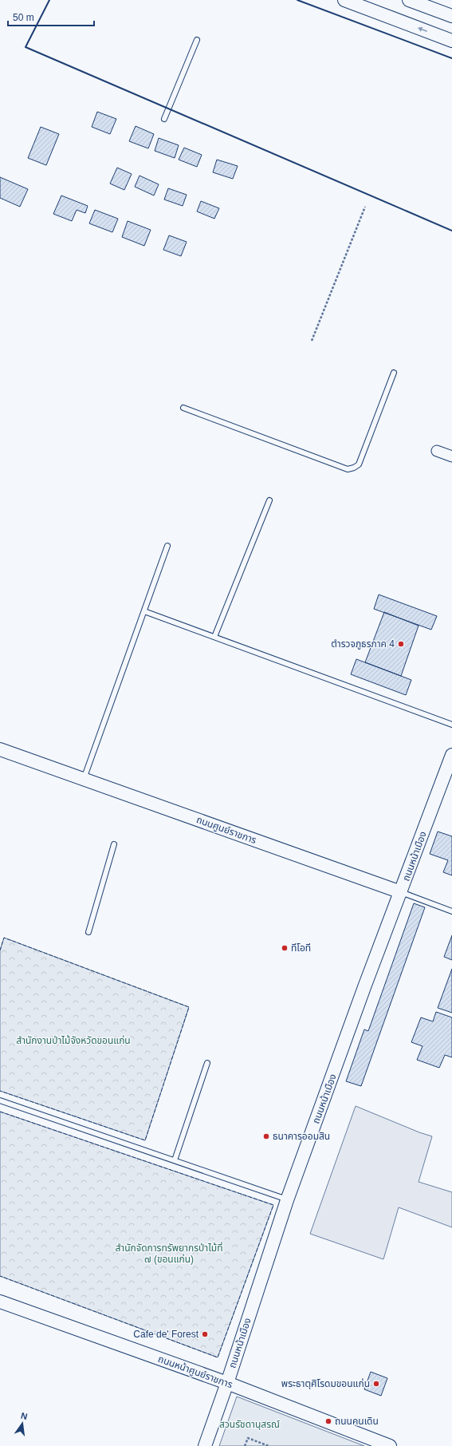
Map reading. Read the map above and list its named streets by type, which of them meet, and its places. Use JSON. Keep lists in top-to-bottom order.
{
  "streets": {
    "street": ["ถนนศูนย์ราชการ", "ถนนหน้าเมือง", "ถนนหน้าศูนย์ราชการ"]
  },
  "crossings": [
    ["ถนนศูนย์ราชการ", "ถนนหน้าเมือง"],
    ["ถนนหน้าเมือง", "ถนนหน้าศูนย์ราชการ"]
  ],
  "parks": ["สำนักงานป่าไม้จังหวัดขอนแก่น", "สำนักจัดการทรัพยากรป่าไม้ที่ ๗ (ขอนแก่น)", "สวนรัชดานุสรณ์"],
  "places": [
    "ตำรวจภูธรภาค 4",
    "ทีโอที",
    "ธนาคารออมสิน",
    "Cafe de' Forest",
    "พระธาตุศิโรดมขอนแก่น",
    "ถนนคนเดิน"
  ],
  "scale_bar": "50 m",
  "north": "top"
}
